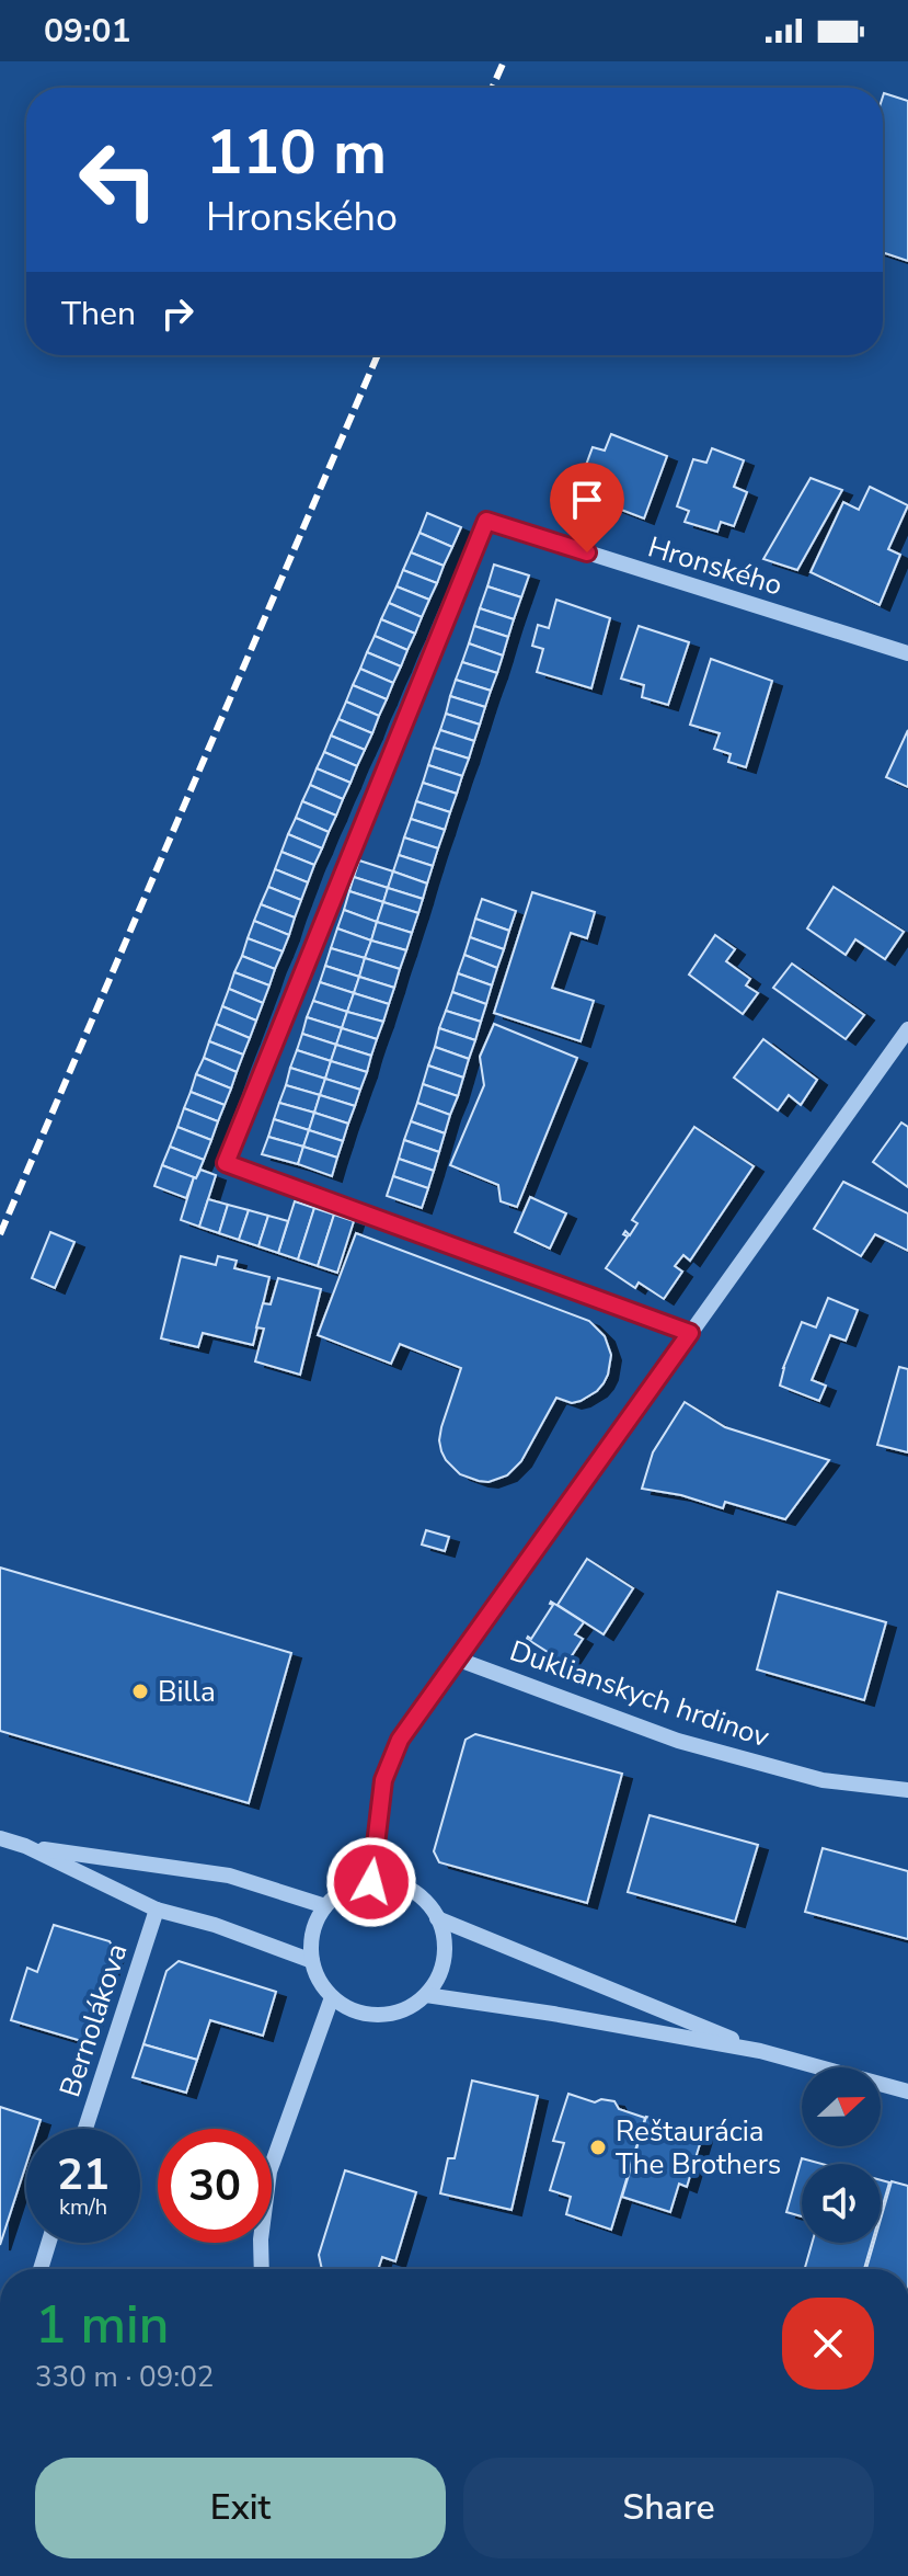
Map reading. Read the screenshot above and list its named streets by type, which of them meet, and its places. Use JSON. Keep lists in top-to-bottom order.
{
  "streets": {
    "street": ["Hronského", "Duklianskych hrdinov", "Bernolákova"]
  },
  "places": ["Billa", "Reštaurácia The Brothers"],
  "north": "right",
  "page": {
    "status": "09:01",
    "turn": ["110 m", "Hronského"],
    "then": "Then",
    "speed": "21 km/h",
    "limit": "30",
    "heading": ["1 min", "330 m · 09:02"],
    "buttons": ["Exit", "Share"]
  }
}
